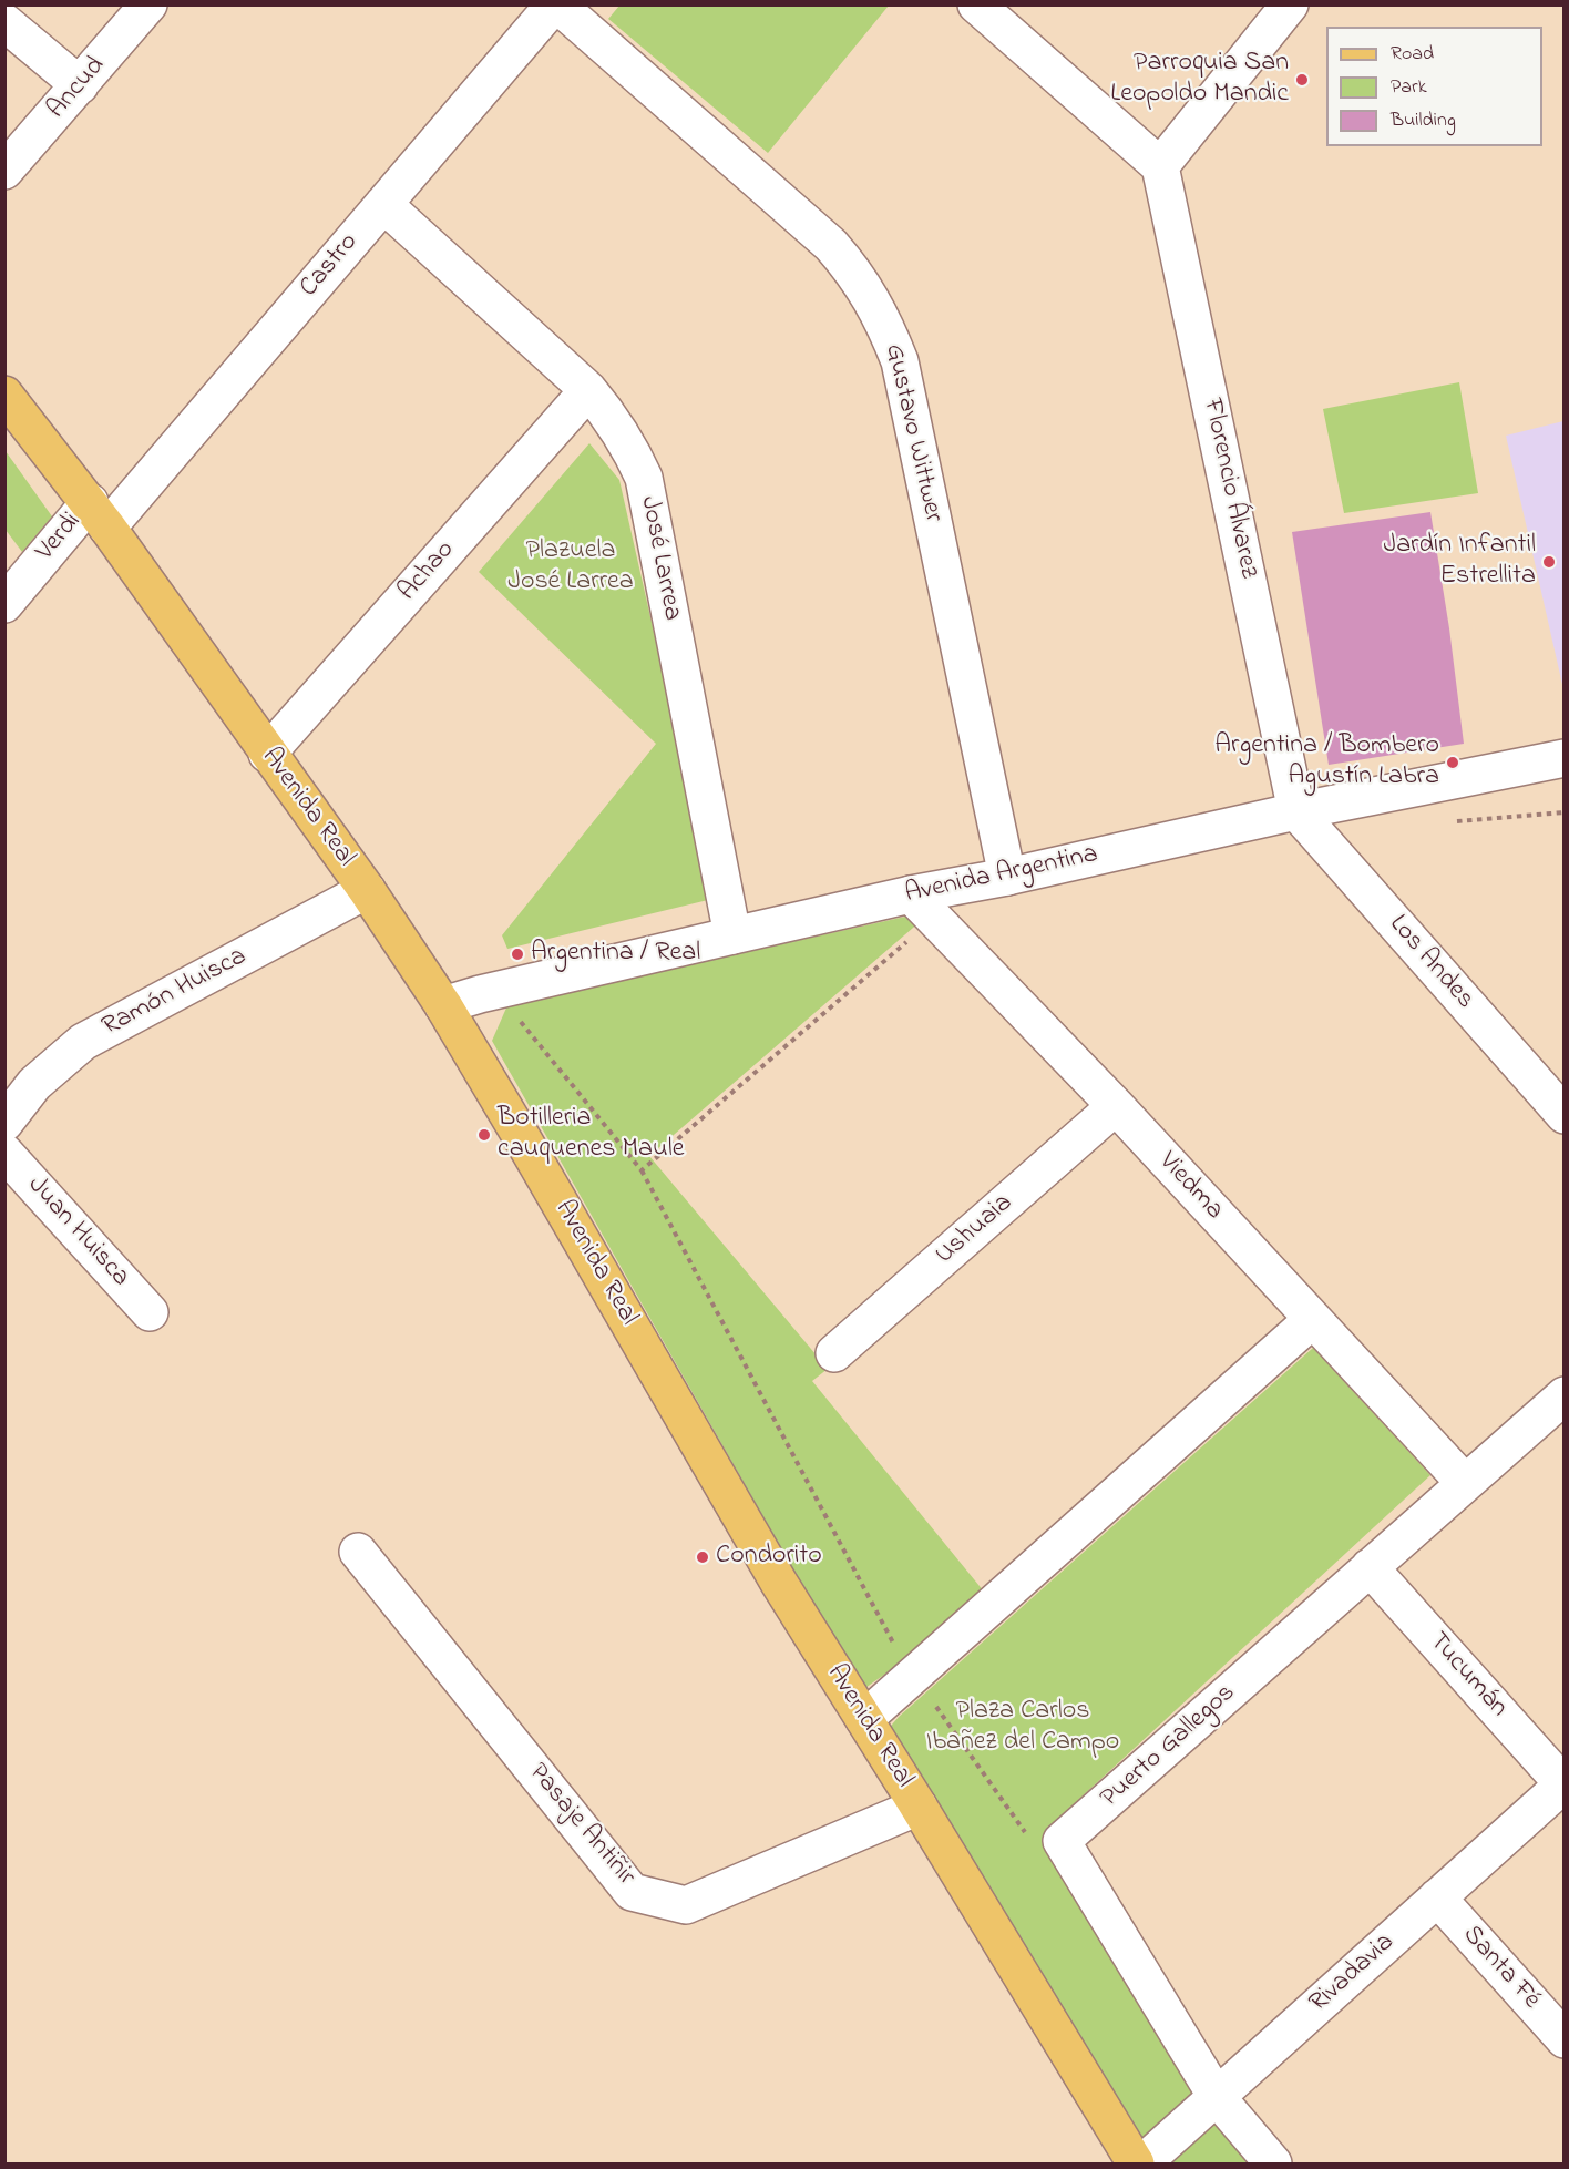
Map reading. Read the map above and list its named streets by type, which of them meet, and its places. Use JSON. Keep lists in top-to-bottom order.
{
  "streets": {
    "main road": ["Avenida Real"],
    "street": [
      "Ancud",
      "Castro",
      "Gustavo Wittwer",
      "Florencio Álvarez",
      "Verdi",
      "José Larrea",
      "Achao",
      "Avenida Argentina",
      "Los Andes",
      "Ramón Huisca",
      "Viedma",
      "Ushuaia",
      "Juan Huisca",
      "Tucumán",
      "Puerto Gallegos",
      "Pasaje Antiñir",
      "Santa Fé",
      "Rivadavia"
    ]
  },
  "crossings": [
    ["Castro", "Gustavo Wittwer"],
    ["Castro", "Verdi"],
    ["Castro", "José Larrea"],
    ["Castro", "Avenida Real"],
    ["Gustavo Wittwer", "Avenida Argentina"],
    ["Florencio Álvarez", "Avenida Argentina"],
    ["Florencio Álvarez", "Los Andes"],
    ["Verdi", "Avenida Real"],
    ["José Larrea", "Achao"],
    ["José Larrea", "Avenida Argentina"],
    ["Achao", "Avenida Real"],
    ["Avenida Real", "Avenida Argentina"],
    ["Avenida Real", "Ramón Huisca"],
    ["Avenida Real", "Pasaje Antiñir"],
    ["Avenida Argentina", "Los Andes"],
    ["Avenida Argentina", "Viedma"],
    ["Viedma", "Ushuaia"],
    ["Viedma", "Puerto Gallegos"],
    ["Tucumán", "Puerto Gallegos"],
    ["Tucumán", "Rivadavia"],
    ["Puerto Gallegos", "Rivadavia"],
    ["Santa Fé", "Rivadavia"]
  ],
  "parks": ["Plazuela José Larrea", "Plaza Carlos Ibañez del Campo"],
  "places": [
    "Parroquia San Leopoldo Mandic",
    "Jardín Infantil Estrellita",
    "Argentina / Bombero Agustín Labra",
    "Argentina / Real",
    "Botilleria cauquenes Maule",
    "Condorito"
  ],
  "legend": ["Road", "Park", "Building"]
}
